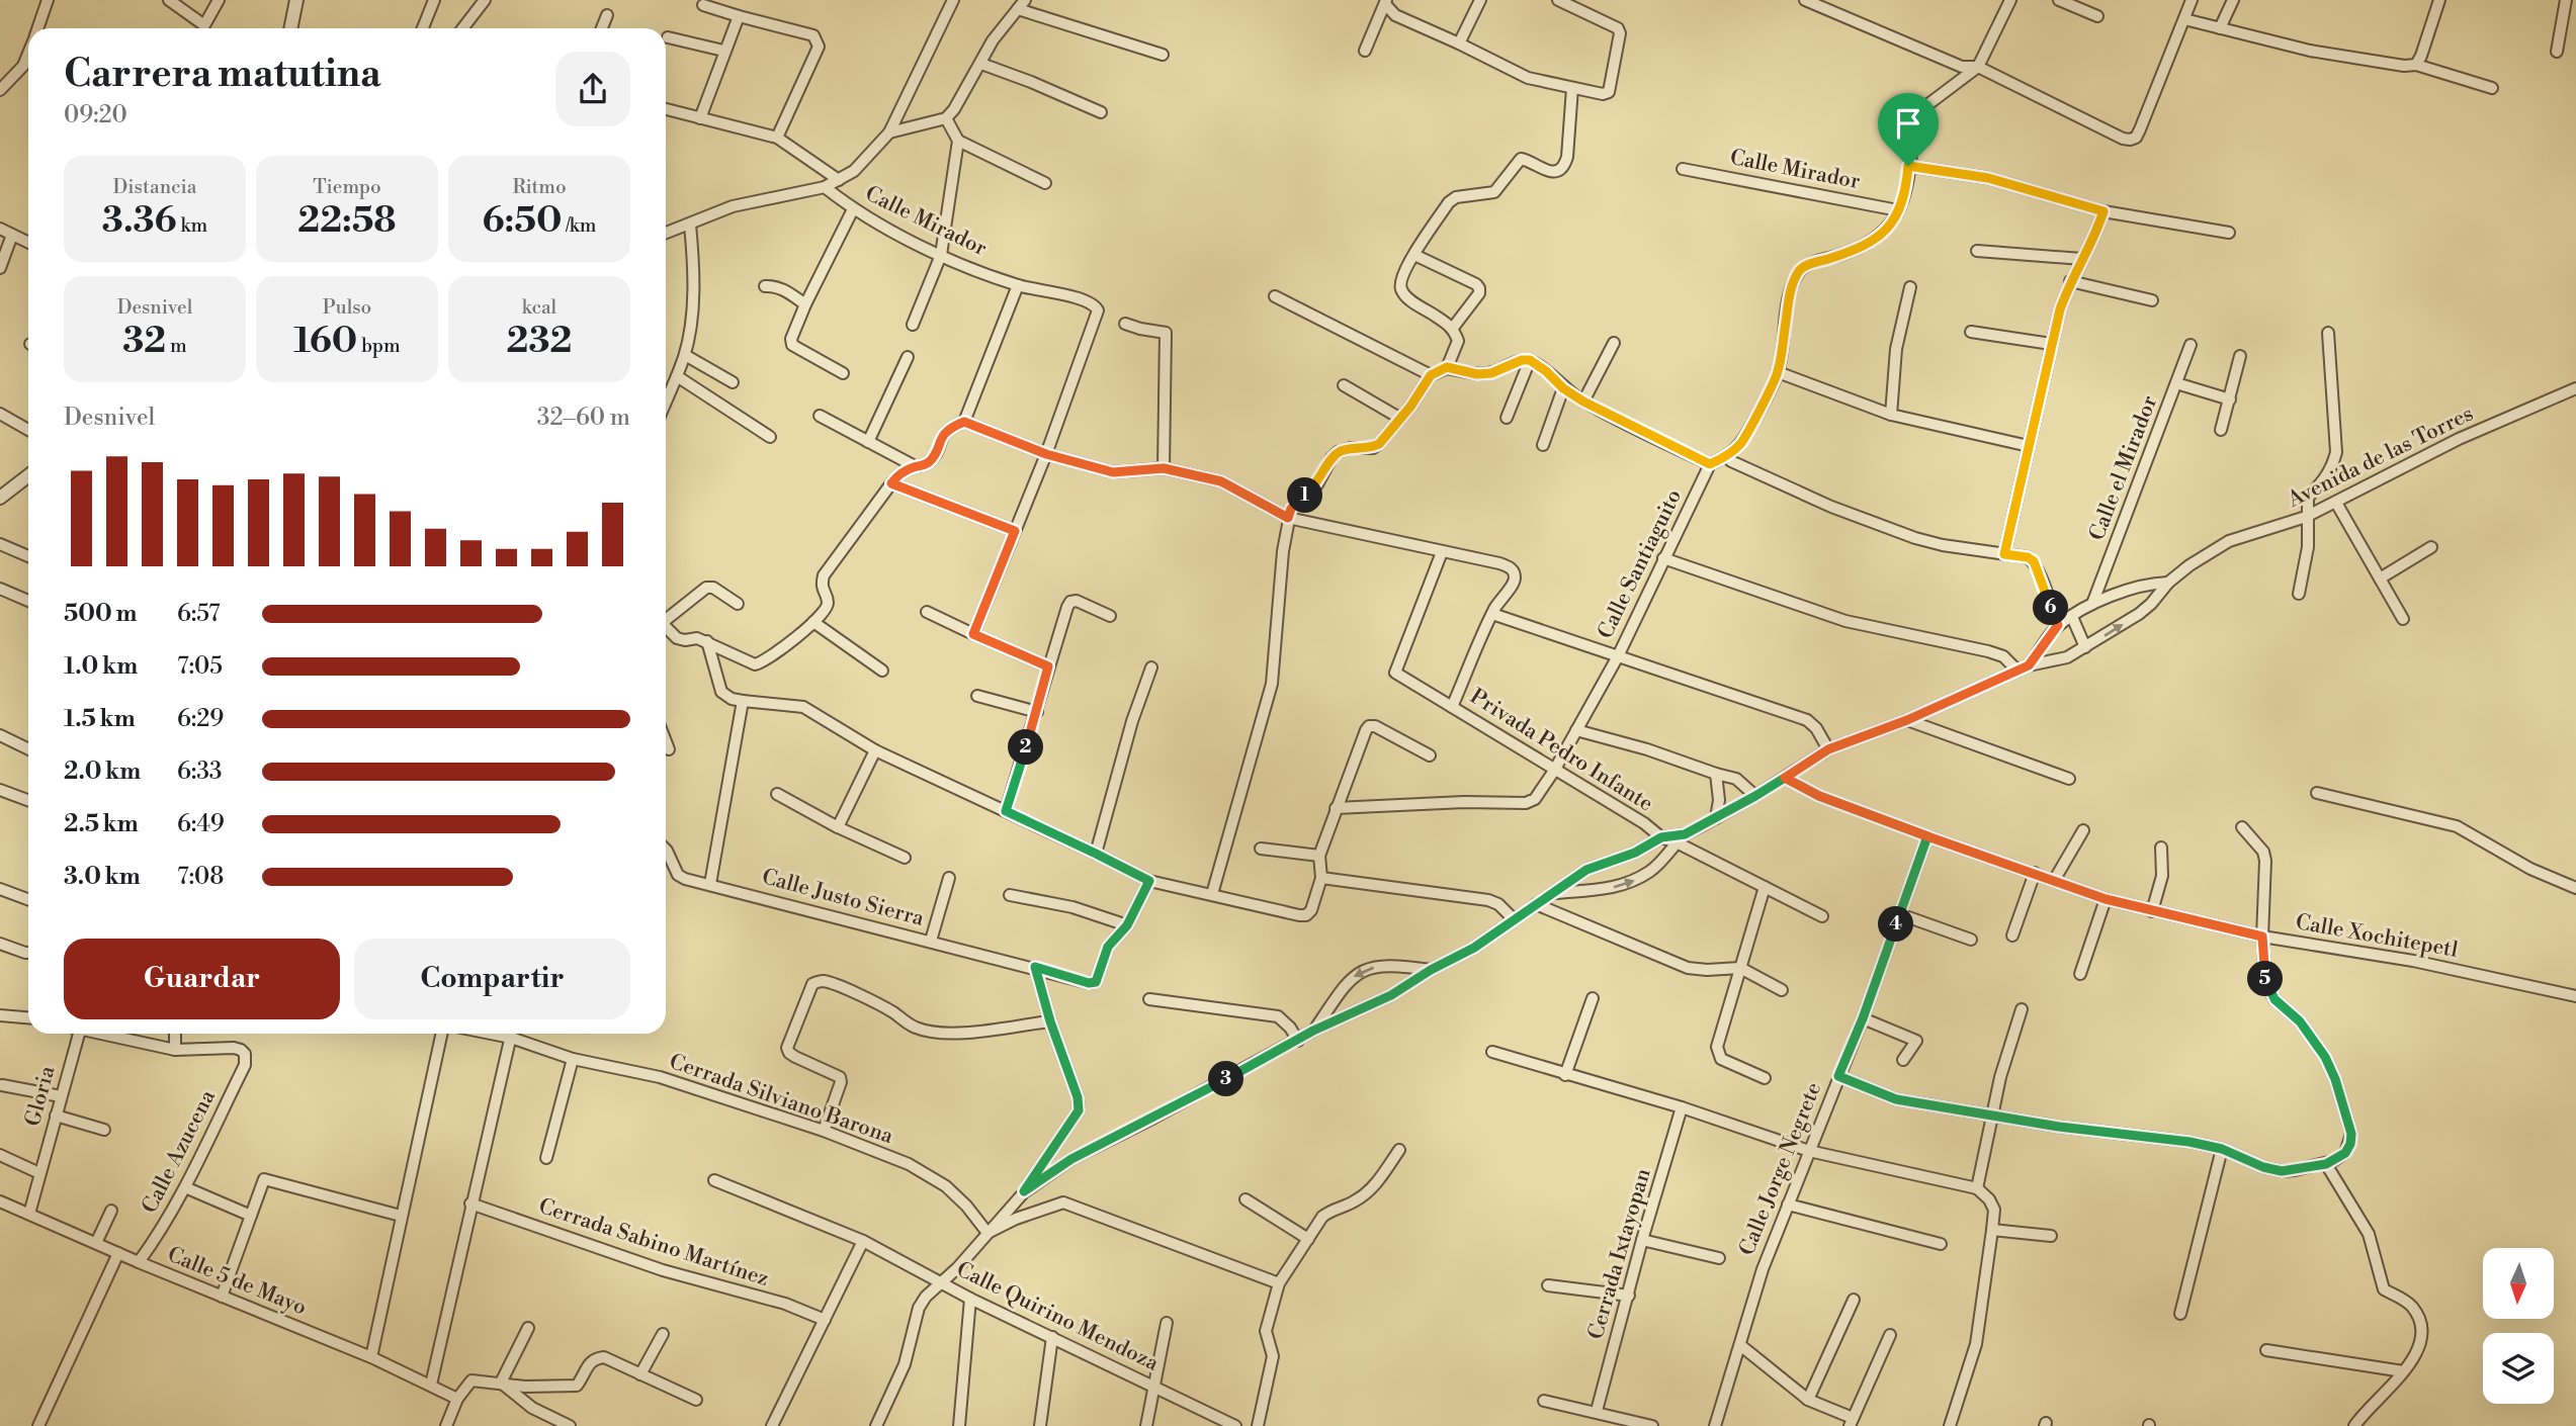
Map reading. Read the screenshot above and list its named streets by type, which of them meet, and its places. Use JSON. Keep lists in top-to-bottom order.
{
  "streets": {
    "street": [
      "Calle Mirador",
      "Avenida de las Torres",
      "Calle el Mirador",
      "Calle Santiaguito",
      "Privada Pedro Infante",
      "Calle Justo Sierra",
      "Calle Xochitepetl",
      "Gloria",
      "Cerrada Silviano Barona",
      "Calle Azucena",
      "Calle Jorge Negrete",
      "Cerrada Sabino Martínez",
      "Cerrada Ixtayopan",
      "Calle 5 de Mayo",
      "Calle Quirino Mendoza"
    ]
  },
  "crossings": [
    ["Avenida de las Torres", "Calle el Mirador"],
    ["Avenida de las Torres", "Privada Pedro Infante"],
    ["Avenida de las Torres", "Cerrada Silviano Barona"],
    ["Avenida de las Torres", "Calle Quirino Mendoza"],
    ["Calle Santiaguito", "Privada Pedro Infante"],
    ["Calle Xochitepetl", "Calle Jorge Negrete"],
    ["Gloria", "Calle 5 de Mayo"],
    ["Calle Azucena", "Calle 5 de Mayo"]
  ],
  "north": "bottom",
  "page": {
    "heading": ["Carrera matutina", "09:20"],
    "stats": [
      ["Distancia", "3.36 km"],
      ["Tiempo", "22:58"],
      ["Ritmo", "6:50 /km"],
      ["Desnivel", "32 m"],
      ["Pulso", "160 bpm"],
      ["kcal", "232"]
    ],
    "chart": ["Desnivel", "32–60 m"],
    "pins": [
      "1",
      "6",
      "2",
      "4",
      "5",
      "3"
    ],
    "list": [
      {
        "name": "500 m",
        "note": "6:57"
      },
      {
        "name": "1.0 km",
        "note": "7:05"
      },
      {
        "name": "1.5 km",
        "note": "6:29"
      },
      {
        "name": "2.0 km",
        "note": "6:33"
      },
      {
        "name": "2.5 km",
        "note": "6:49"
      },
      {
        "name": "3.0 km",
        "note": "7:08"
      }
    ],
    "buttons": ["Guardar", "Compartir"]
  }
}
